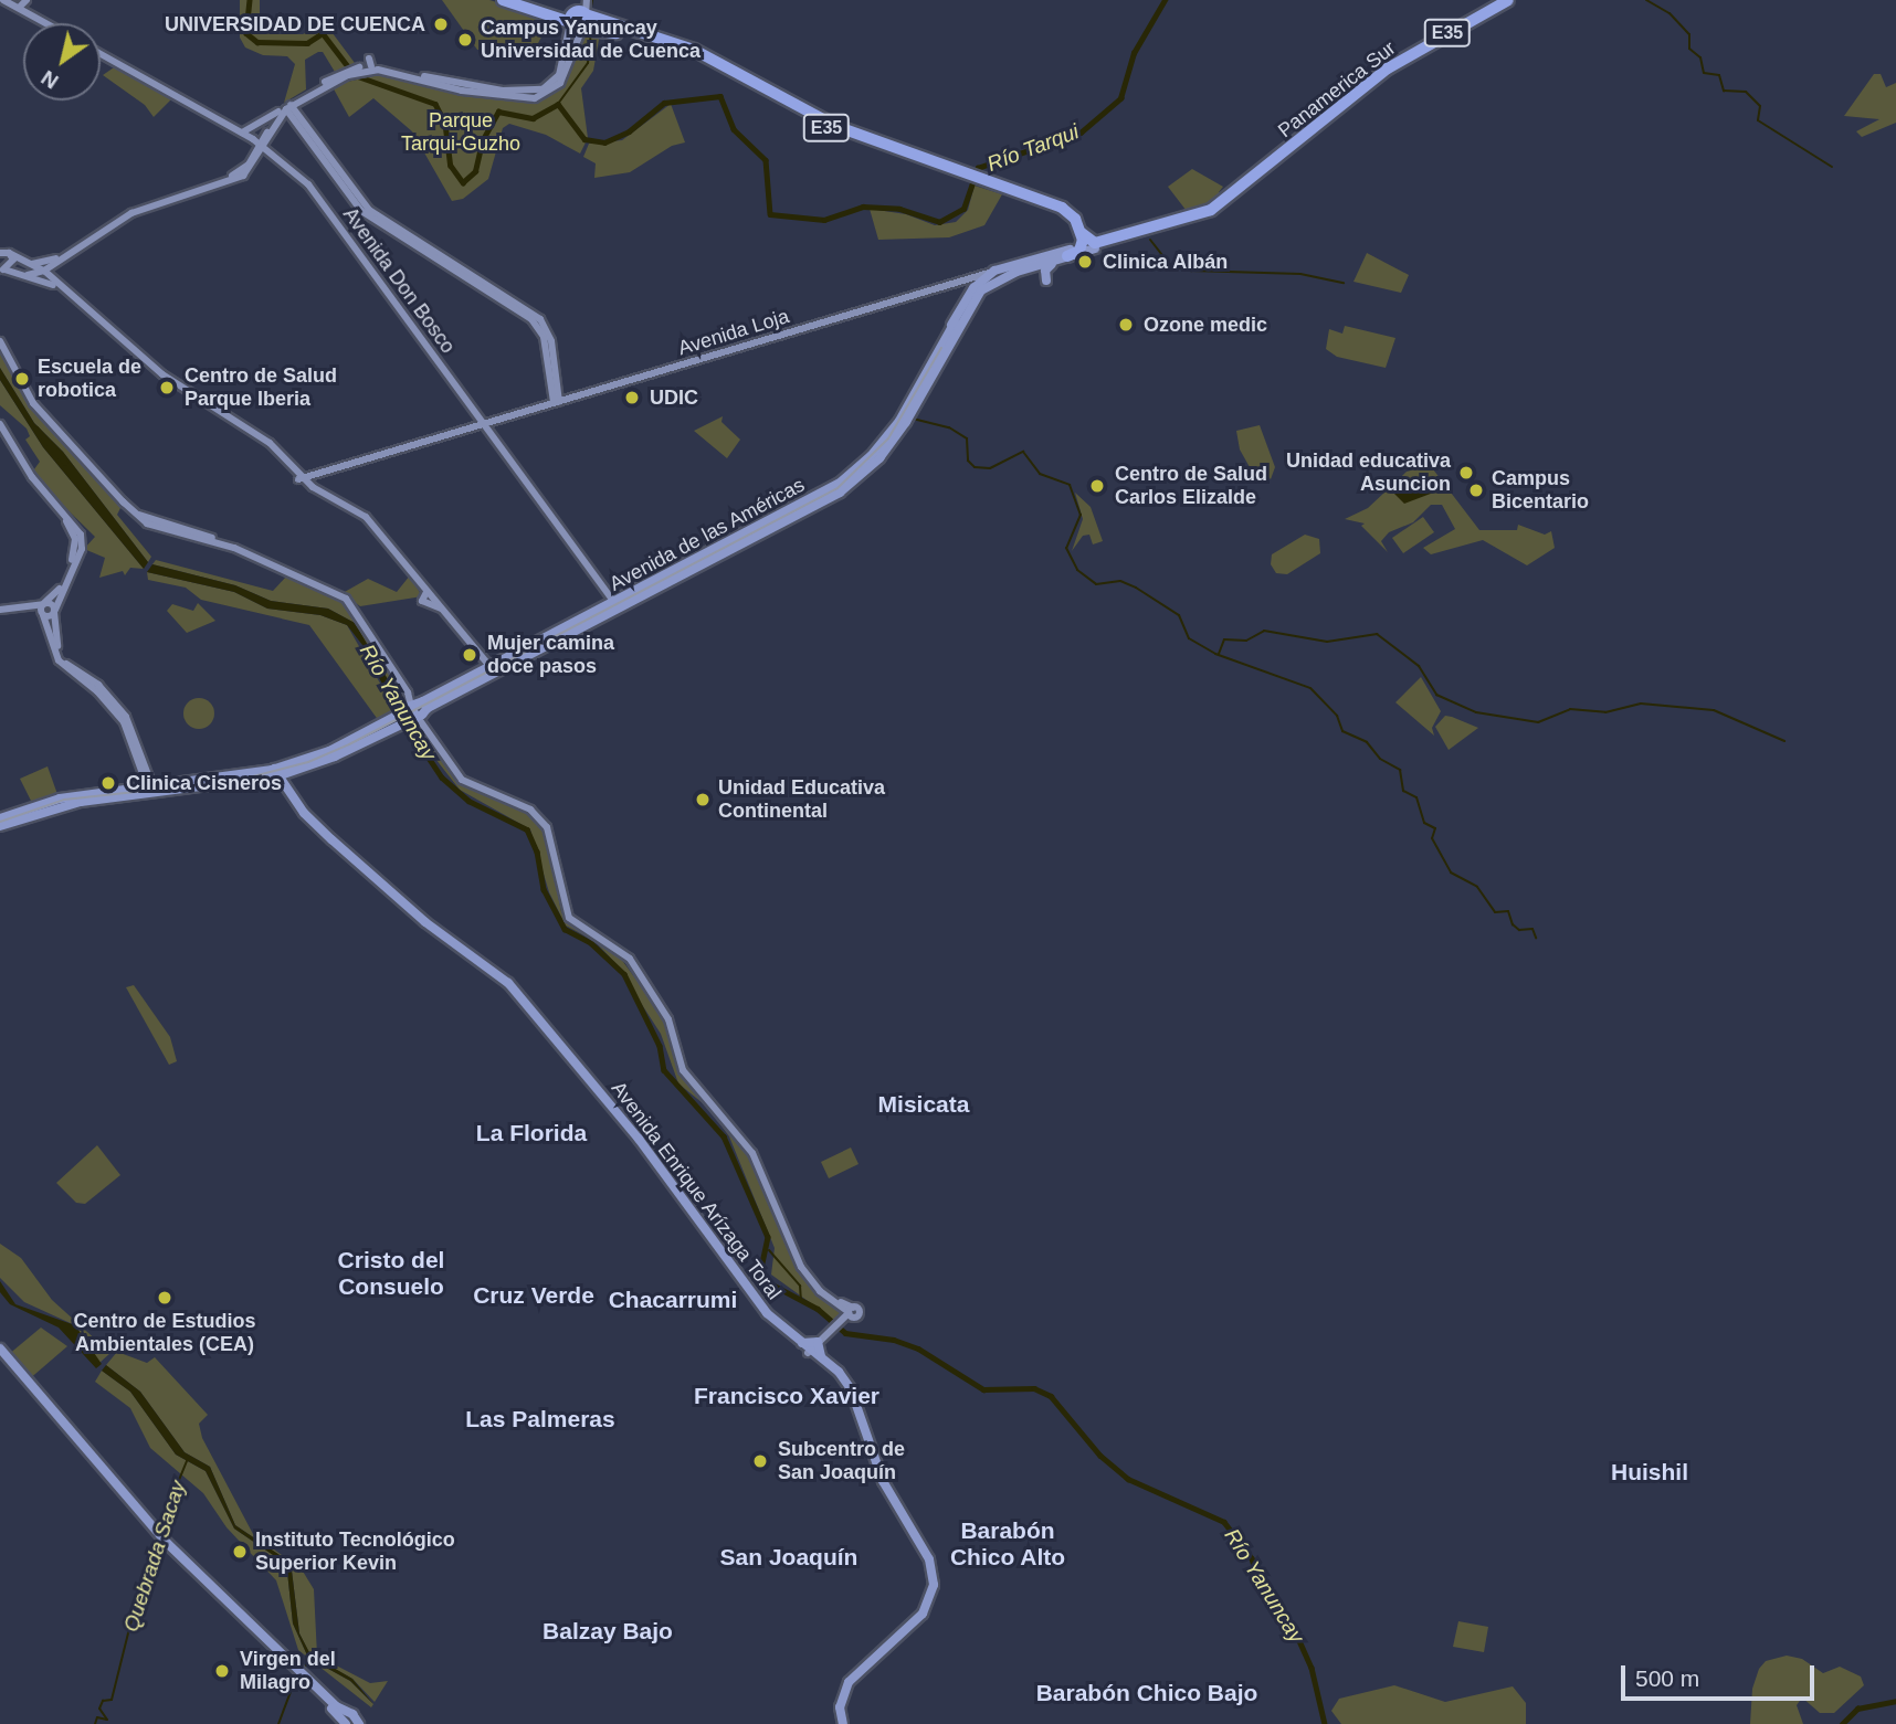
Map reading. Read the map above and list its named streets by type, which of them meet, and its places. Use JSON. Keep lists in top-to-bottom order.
{
  "streets": {
    "highway": ["E35", "Panamerica Sur"],
    "main road": [
      "Avenida Don Bosco",
      "Avenida Loja",
      "Avenida de las Américas",
      "Avenida Enrique Arízaga Toral"
    ]
  },
  "crossings": [
    ["E35", "Panamerica Sur"],
    ["Avenida Don Bosco", "Avenida Loja"],
    ["Avenida Don Bosco", "Avenida de las Américas"],
    ["Avenida Loja", "Avenida de las Américas"],
    ["Avenida de las Américas", "Avenida Enrique Arízaga Toral"]
  ],
  "districts": [
    "Misicata",
    "La Florida",
    "Cristo del Consuelo",
    "Cruz Verde",
    "Chacarrumi",
    "Francisco Xavier",
    "Las Palmeras",
    "Huishil",
    "Barabón Chico Alto",
    "San Joaquín",
    "Balzay Bajo",
    "Barabón Chico Bajo"
  ],
  "water": ["Río Tarqui", "Río Yanuncay", "Quebrada Sacay"],
  "parks": ["Parque Tarqui-Guzho"],
  "places": [
    "UNIVERSIDAD DE CUENCA",
    "Campus Yanuncay Universidad de Cuenca",
    "Clinica Albán",
    "Ozone medic",
    "Escuela de robotica",
    "Centro de Salud Parque Iberia",
    "UDIC",
    "Unidad educativa Asuncion",
    "Centro de Salud Carlos Elizalde",
    "Campus Bicentario",
    "Mujer camina doce pasos",
    "Clinica Cisneros",
    "Unidad Educativa Continental",
    "Centro de Estudios Ambientales (CEA)",
    "Subcentro de San Joaquín",
    "Instituto Tecnológico Superior Kevin",
    "Virgen del Milagro"
  ],
  "scale_bar": "500 m",
  "north": "bottom left"
}
